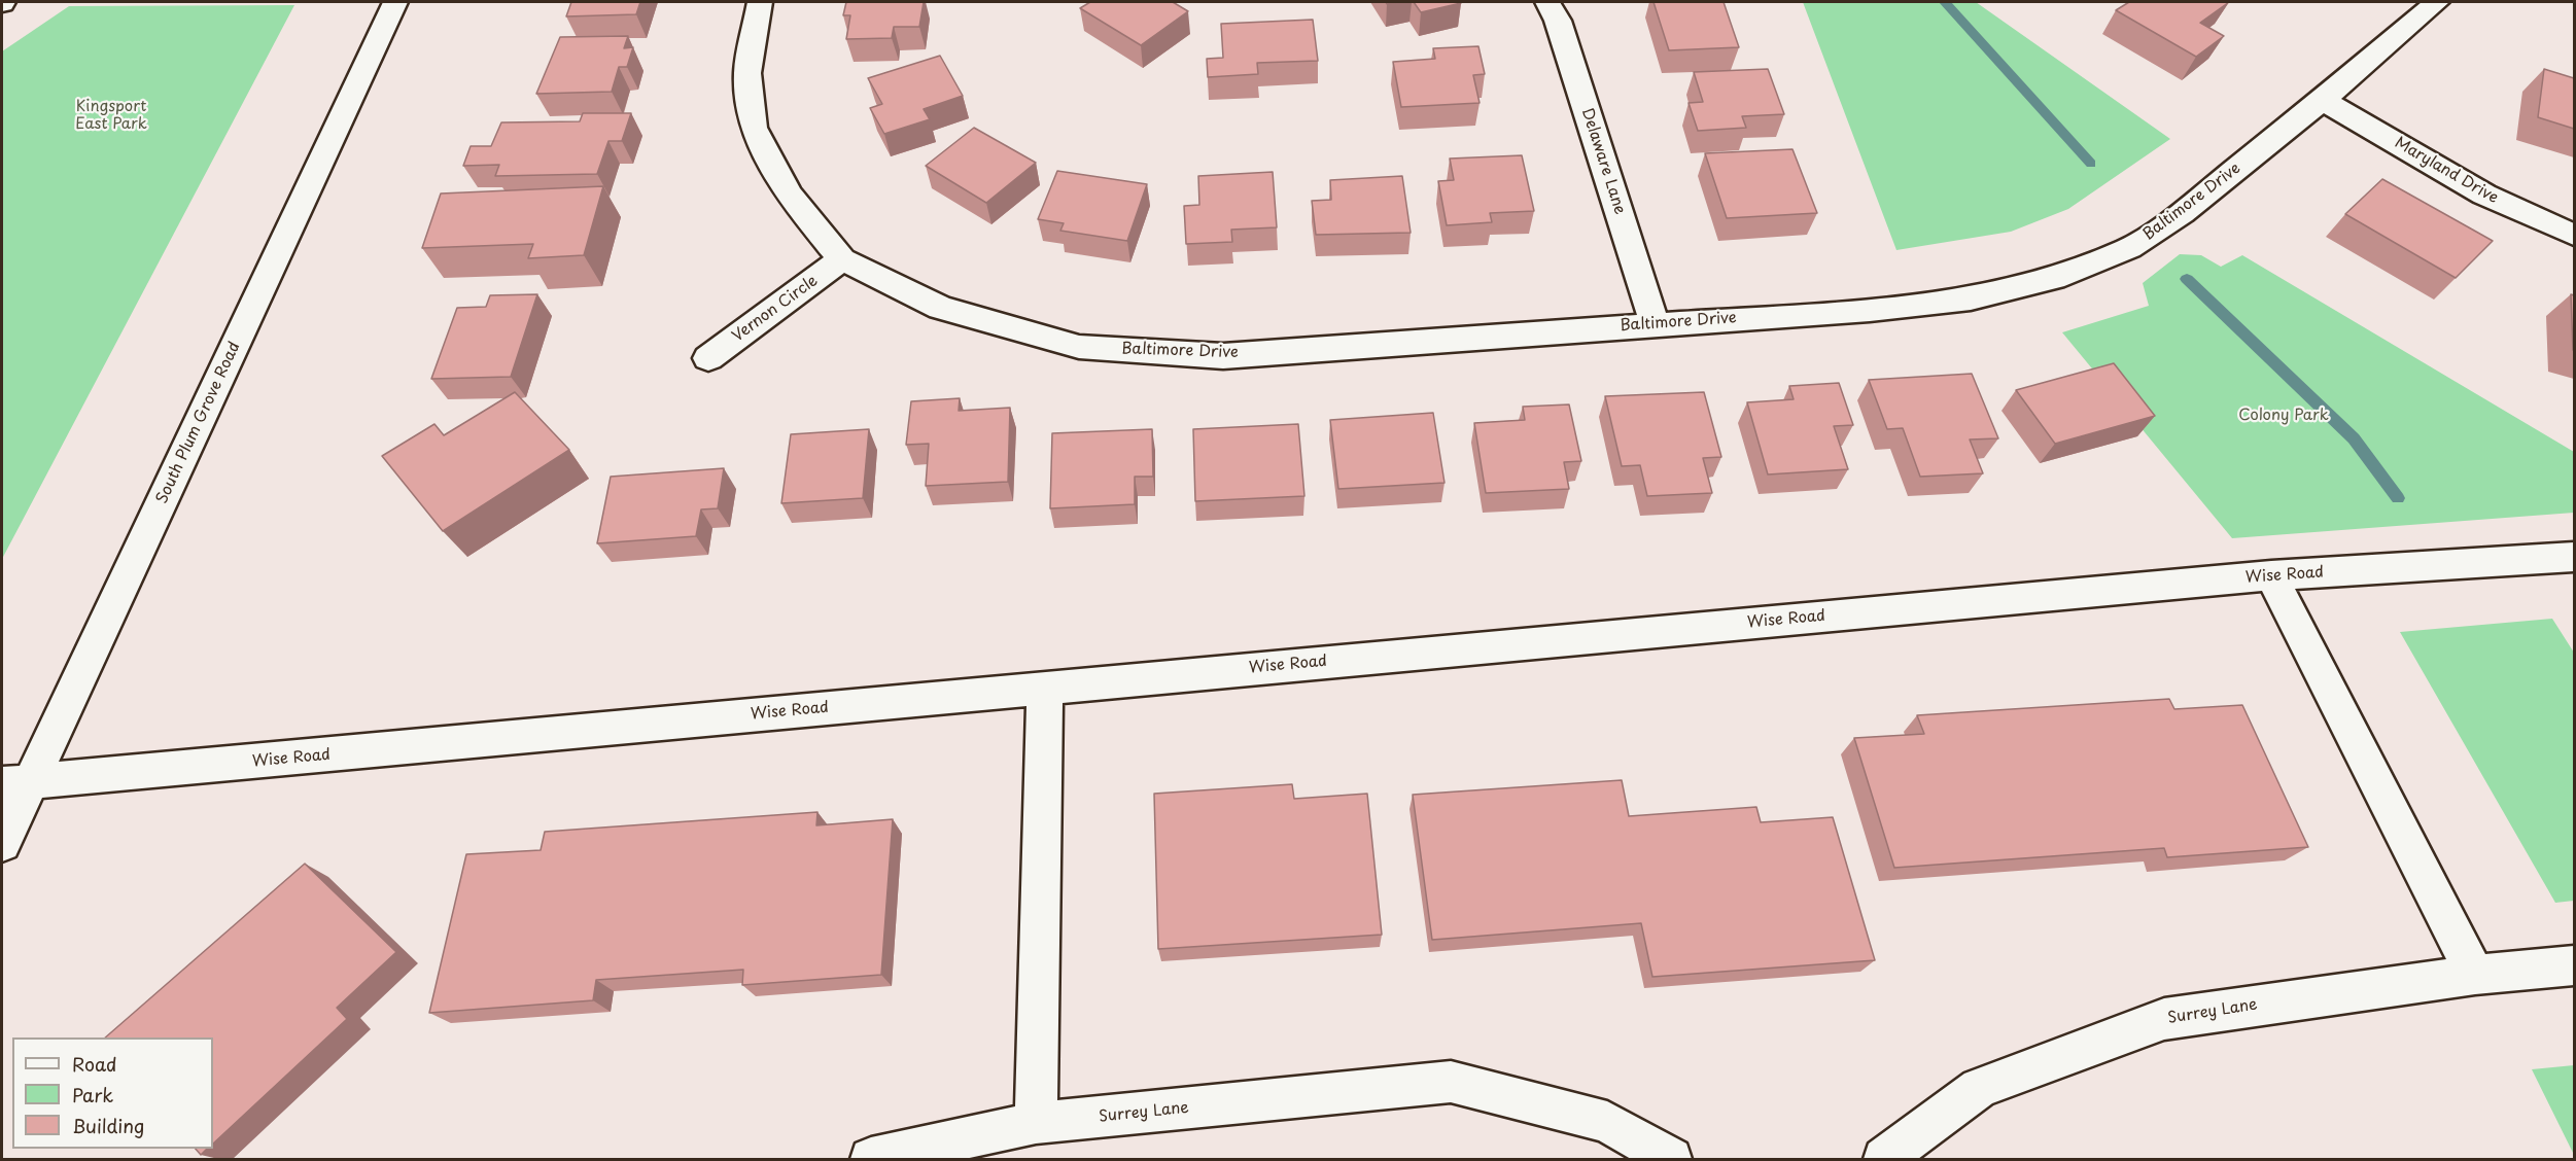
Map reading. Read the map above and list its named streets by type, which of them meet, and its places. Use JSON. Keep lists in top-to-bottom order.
{
  "streets": {
    "street": [
      "Delaware Lane",
      "Maryland Drive",
      "Baltimore Drive",
      "Vernon Circle",
      "South Plum Grove Road",
      "Wise Road",
      "Surrey Lane"
    ]
  },
  "crossings": [
    ["Delaware Lane", "Baltimore Drive"],
    ["Maryland Drive", "Baltimore Drive"],
    ["Baltimore Drive", "Vernon Circle"],
    ["South Plum Grove Road", "Wise Road"]
  ],
  "parks": ["Kingsport East Park", "Colony Park"],
  "legend": ["Road", "Park", "Building"]
}
